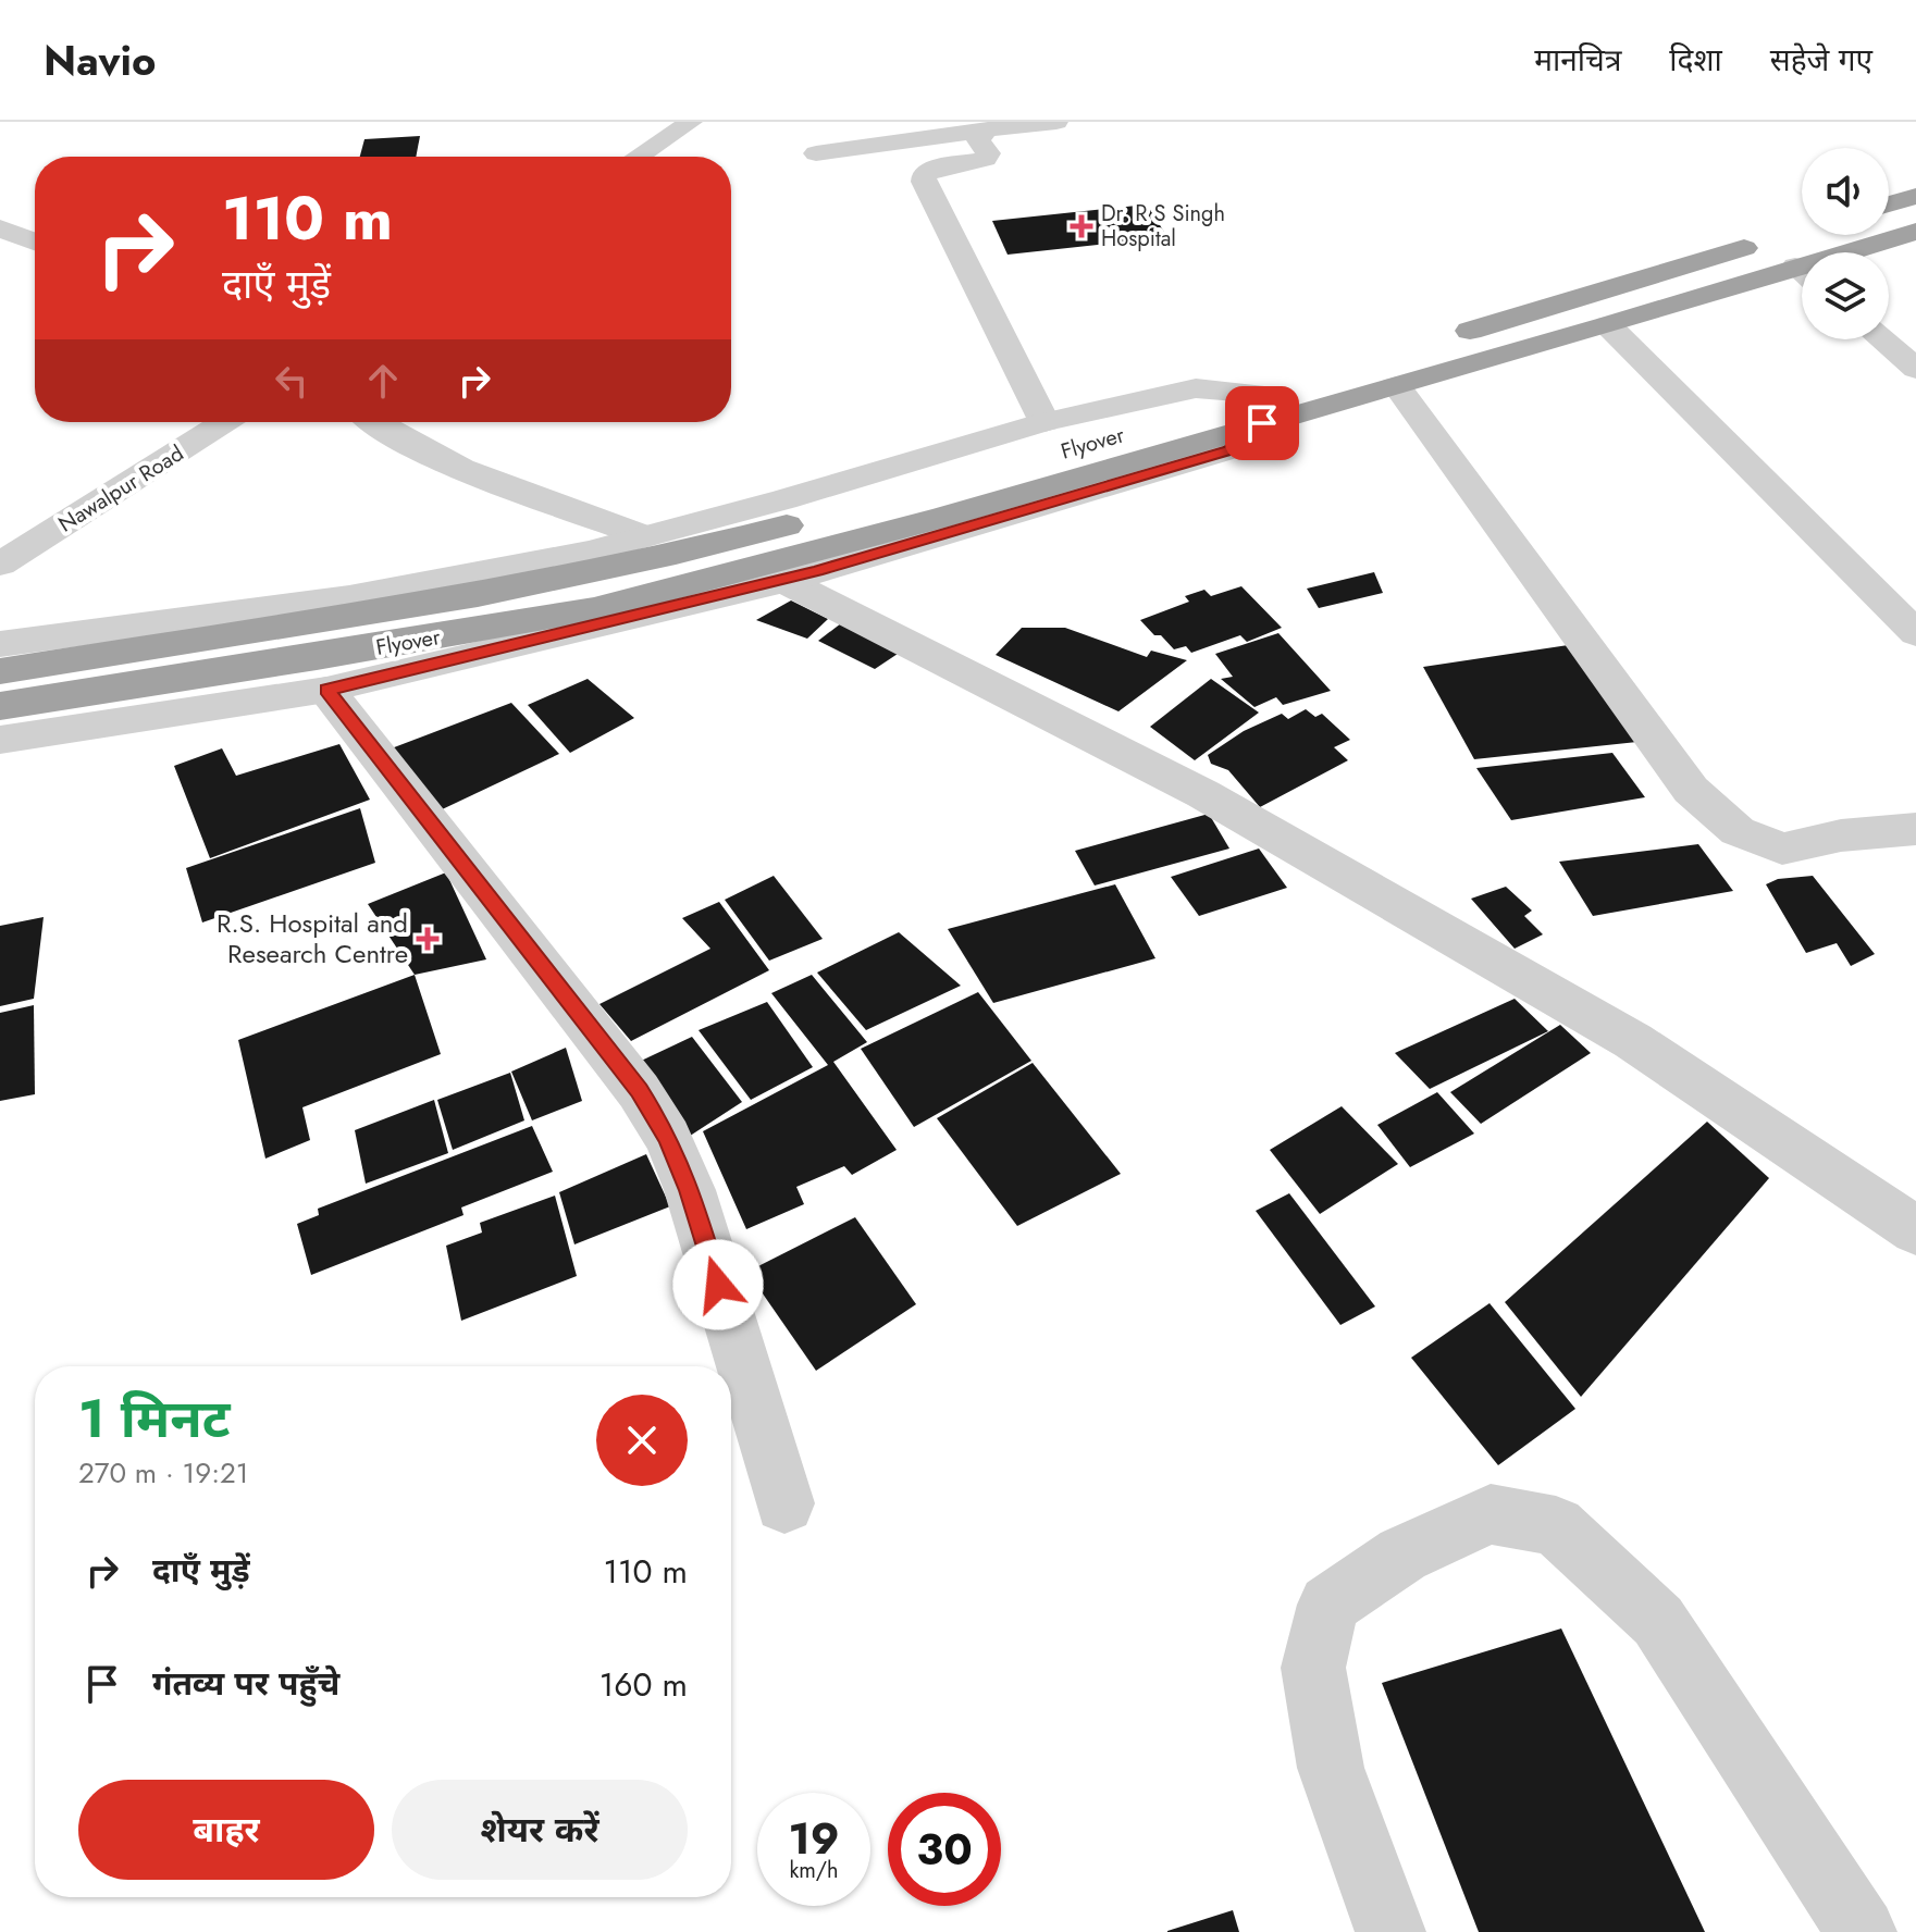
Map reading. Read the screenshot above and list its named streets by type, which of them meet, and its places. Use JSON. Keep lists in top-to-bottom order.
{
  "streets": {
    "highway": ["Flyover"],
    "street": ["Nawalpur Road"]
  },
  "places": {
    "health": ["Dr. R S Singh Hospital", "R.S. Hospital and Research Centre"]
  },
  "page": {
    "header": "Navio",
    "nav": ["मानचित्र", "दिशा", "सहेजे गए"],
    "turn": ["110 m", "दाएँ मुड़ें"],
    "heading": ["1 मिनट", "270 m · 19:21"],
    "list": [
      {
        "name": "दाएँ मुड़ें",
        "value": "110 m"
      },
      {
        "name": "गंतव्य पर पहुँचे",
        "value": "160 m"
      }
    ],
    "buttons": ["बाहर", "शेयर करें"],
    "speed": "19 km/h",
    "limit": "30"
  }
}
